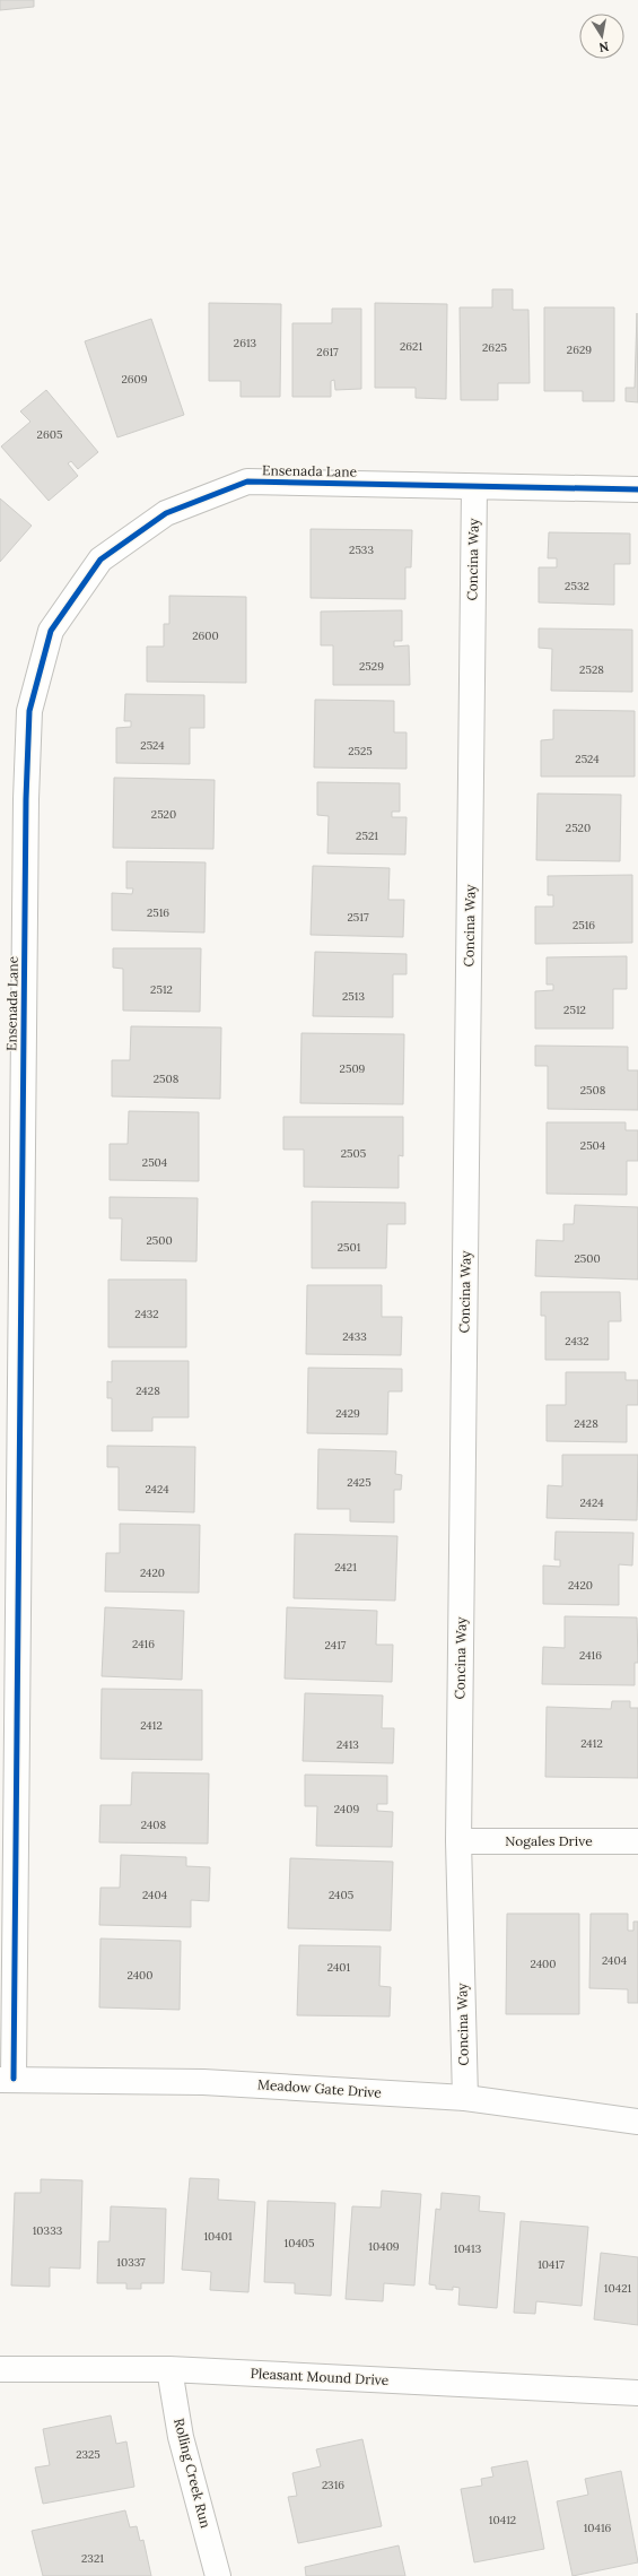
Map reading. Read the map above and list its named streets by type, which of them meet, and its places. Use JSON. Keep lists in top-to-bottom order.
{
  "streets": {
    "street": [
      "Ensenada Lane",
      "Concina Way",
      "Nogales Drive",
      "Meadow Gate Drive",
      "Pleasant Mound Drive",
      "Rolling Creek Run"
    ]
  },
  "crossings": [
    ["Ensenada Lane", "Concina Way"],
    ["Ensenada Lane", "Meadow Gate Drive"],
    ["Concina Way", "Nogales Drive"],
    ["Concina Way", "Meadow Gate Drive"],
    ["Pleasant Mound Drive", "Rolling Creek Run"]
  ],
  "house_numbers": [
    "2613",
    "2621",
    "2625",
    "2629",
    "2617",
    "2609",
    "2605",
    "2533",
    "2532",
    "2600",
    "2529",
    "2528",
    "2524",
    "2525",
    "2524",
    "2520",
    "2520",
    "2521",
    "2516",
    "2517",
    "2516",
    "2512",
    "2513",
    "2512",
    "2509",
    "2508",
    "2508",
    "2504",
    "2505",
    "2504",
    "2500",
    "2501",
    "2500",
    "2432",
    "2433",
    "2432",
    "2428",
    "2429",
    "2428",
    "2425",
    "2424",
    "2424",
    "2421",
    "2420",
    "2420",
    "2416",
    "2417",
    "2416",
    "2412",
    "2412",
    "2413",
    "2409",
    "2408",
    "2404",
    "2405",
    "2404",
    "2400",
    "2401",
    "2400",
    "10333",
    "10401",
    "10405",
    "10409",
    "10413",
    "10337",
    "10417",
    "10421",
    "2325",
    "2316",
    "10412",
    "10416",
    "2321"
  ],
  "north": "bottom"
}
